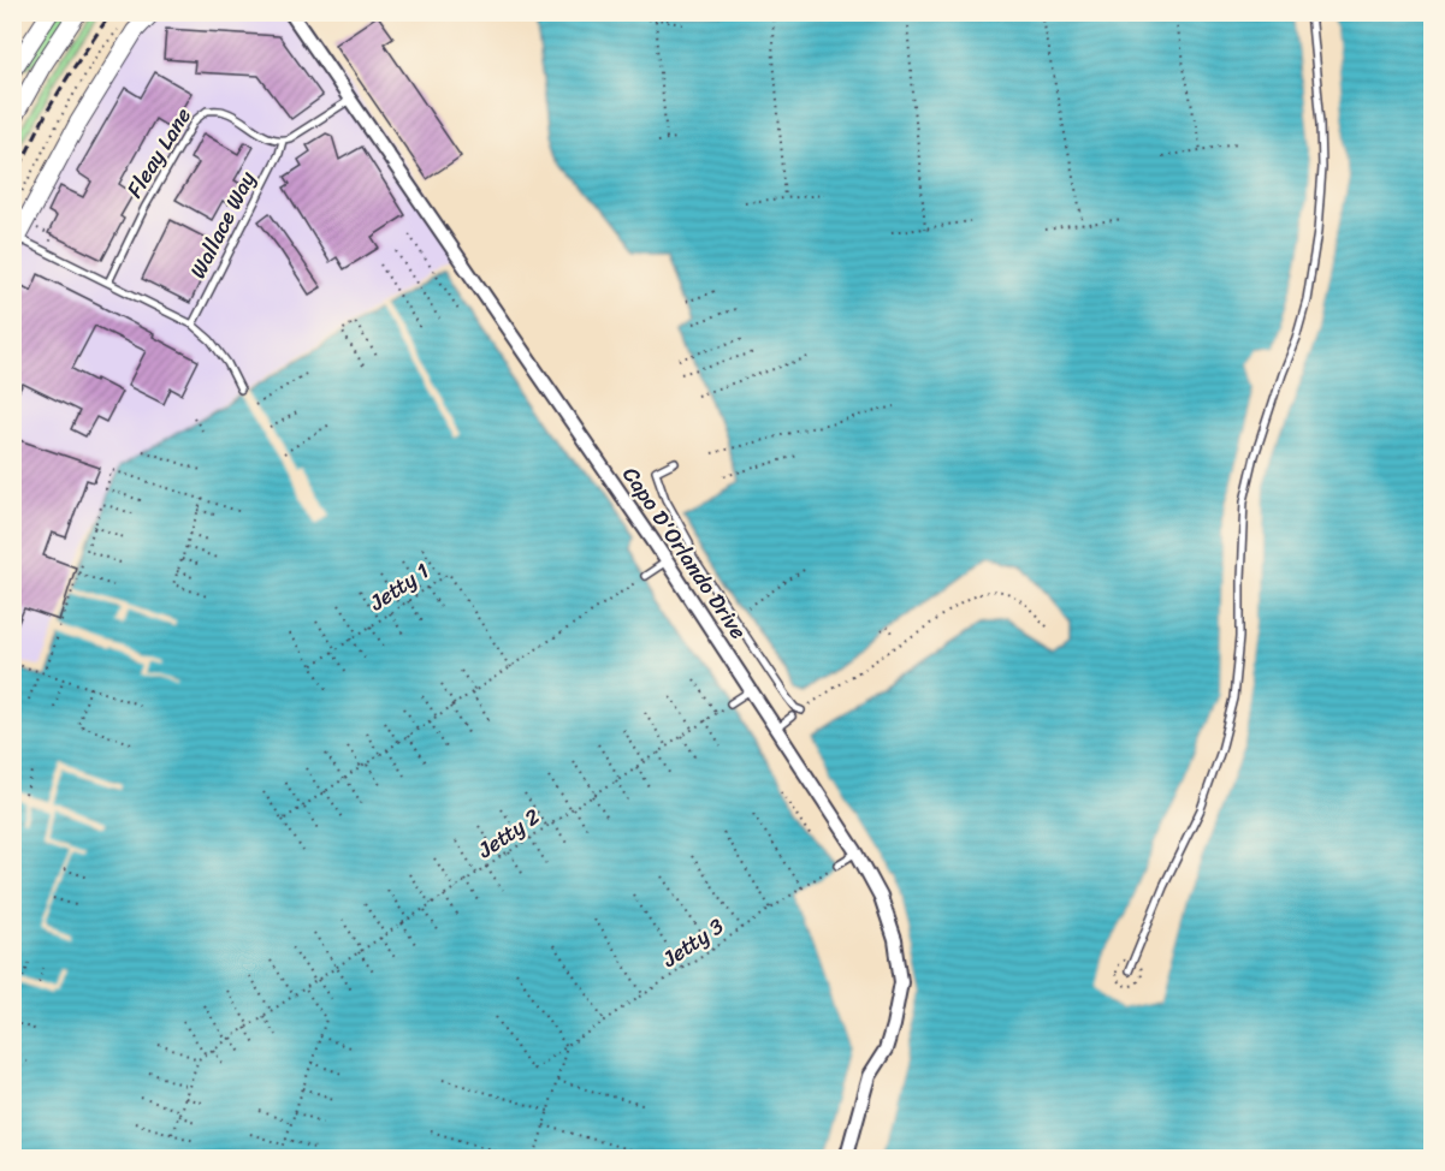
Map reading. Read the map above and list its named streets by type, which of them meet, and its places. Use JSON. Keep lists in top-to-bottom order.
{
  "streets": {
    "street": ["Capo D'Orlando Drive"],
    "lane": ["Fleay Lane", "Wallace Way"],
    "path": ["Jetty 1", "Jetty 2", "Jetty 3"]
  },
  "crossings": [
    ["Fleay Lane", "Wallace Way"]
  ]
}
